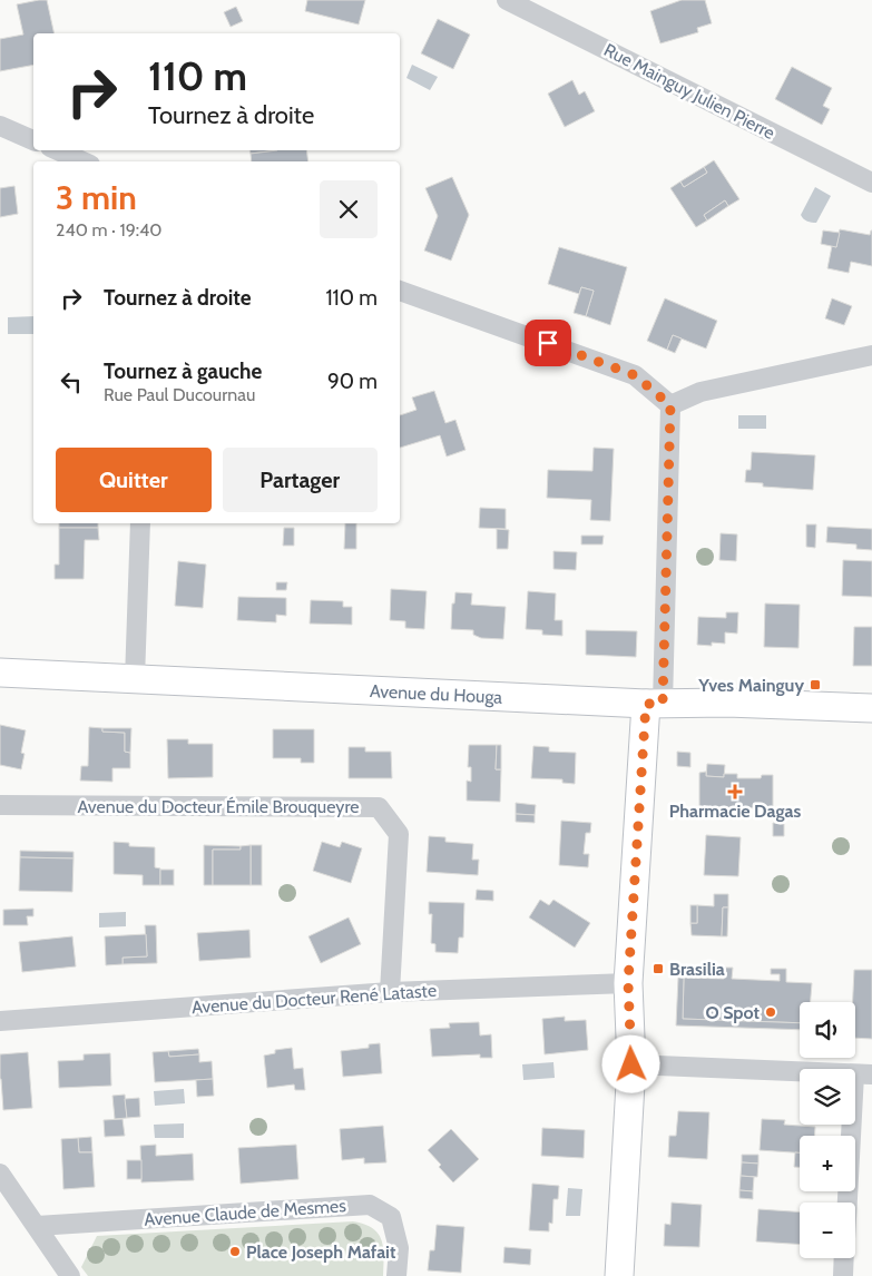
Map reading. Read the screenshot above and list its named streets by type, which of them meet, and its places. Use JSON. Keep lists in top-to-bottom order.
{
  "streets": {
    "main road": ["Avenue du Houga"],
    "street": [
      "Rue Mainguy Julien Pierre",
      "Avenue du Docteur Émile Brouqueyre",
      "Avenue du Docteur René Lataste",
      "Avenue Claude de Mesmes"
    ]
  },
  "crossings": [
    ["Avenue du Docteur Émile Brouqueyre", "Avenue du Docteur René Lataste"]
  ],
  "places": {
    "transit": ["Yves Mainguy", "Brasilia"],
    "health": ["Pharmacie Dagas"],
    "other": ["O Spot", "Place Joseph Mafait"]
  },
  "page": {
    "turn": ["110 m", "Tournez à droite"],
    "heading": ["3 min", "240 m · 19:40"],
    "list": [
      {
        "name": "Tournez à droite",
        "value": "110 m"
      },
      {
        "name": "Tournez à gauche",
        "note": "Rue Paul Ducournau",
        "value": "90 m"
      }
    ],
    "buttons": ["Quitter", "Partager"],
    "map_buttons": ["+", "−"]
  }
}
